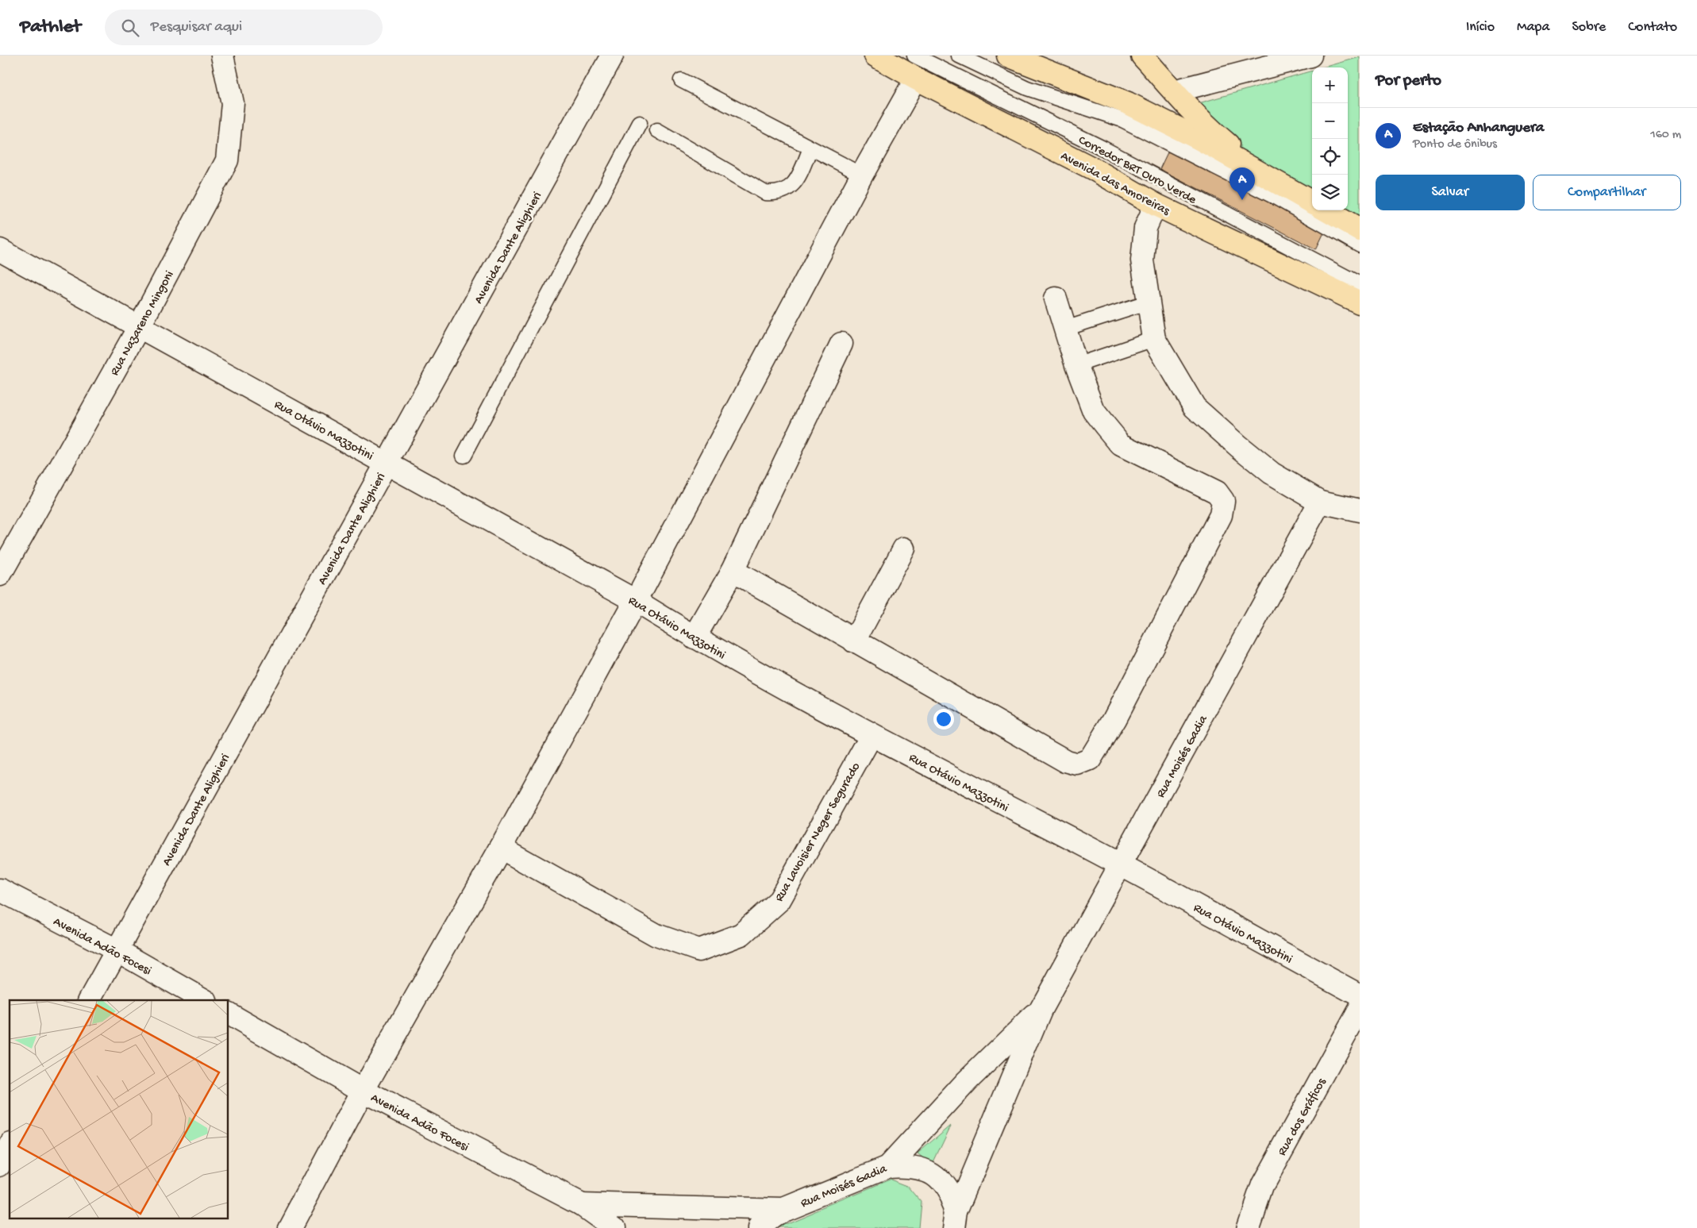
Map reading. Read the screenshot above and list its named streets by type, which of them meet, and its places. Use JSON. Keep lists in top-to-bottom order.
{
  "streets": {
    "main road": ["Avenida das Amoreiras"],
    "street": [
      "Avenida Dante Alighieri",
      "Rua Nazareno Mingoni",
      "Rua Otávio Mazzotini",
      "Rua Moisés Gadia",
      "Rua Lavoisier Neger Segurado",
      "Avenida Adão Focesi",
      "Rua dos Gráficos"
    ],
    "lane": ["Corredor BRT Ouro Verde"]
  },
  "crossings": [
    ["Avenida Dante Alighieri", "Rua Otávio Mazzotini"],
    ["Avenida Dante Alighieri", "Avenida Adão Focesi"],
    ["Rua Nazareno Mingoni", "Rua Otávio Mazzotini"],
    ["Rua Otávio Mazzotini", "Rua Moisés Gadia"],
    ["Rua Otávio Mazzotini", "Rua Lavoisier Neger Segurado"],
    ["Rua Moisés Gadia", "Avenida Adão Focesi"]
  ],
  "page": {
    "header": "Pathlet",
    "search": "Pesquisar aqui",
    "nav": [
      "Início",
      "Mapa",
      "Sobre",
      "Contato"
    ],
    "heading": "Por perto",
    "map_buttons": ["+", "−"],
    "list": [
      {
        "mark": "A",
        "name": "Estação Anhanguera",
        "note": "Ponto de ônibus",
        "value": "160 m"
      }
    ],
    "buttons": ["Salvar", "Compartilhar"],
    "pins": "A"
  }
}
